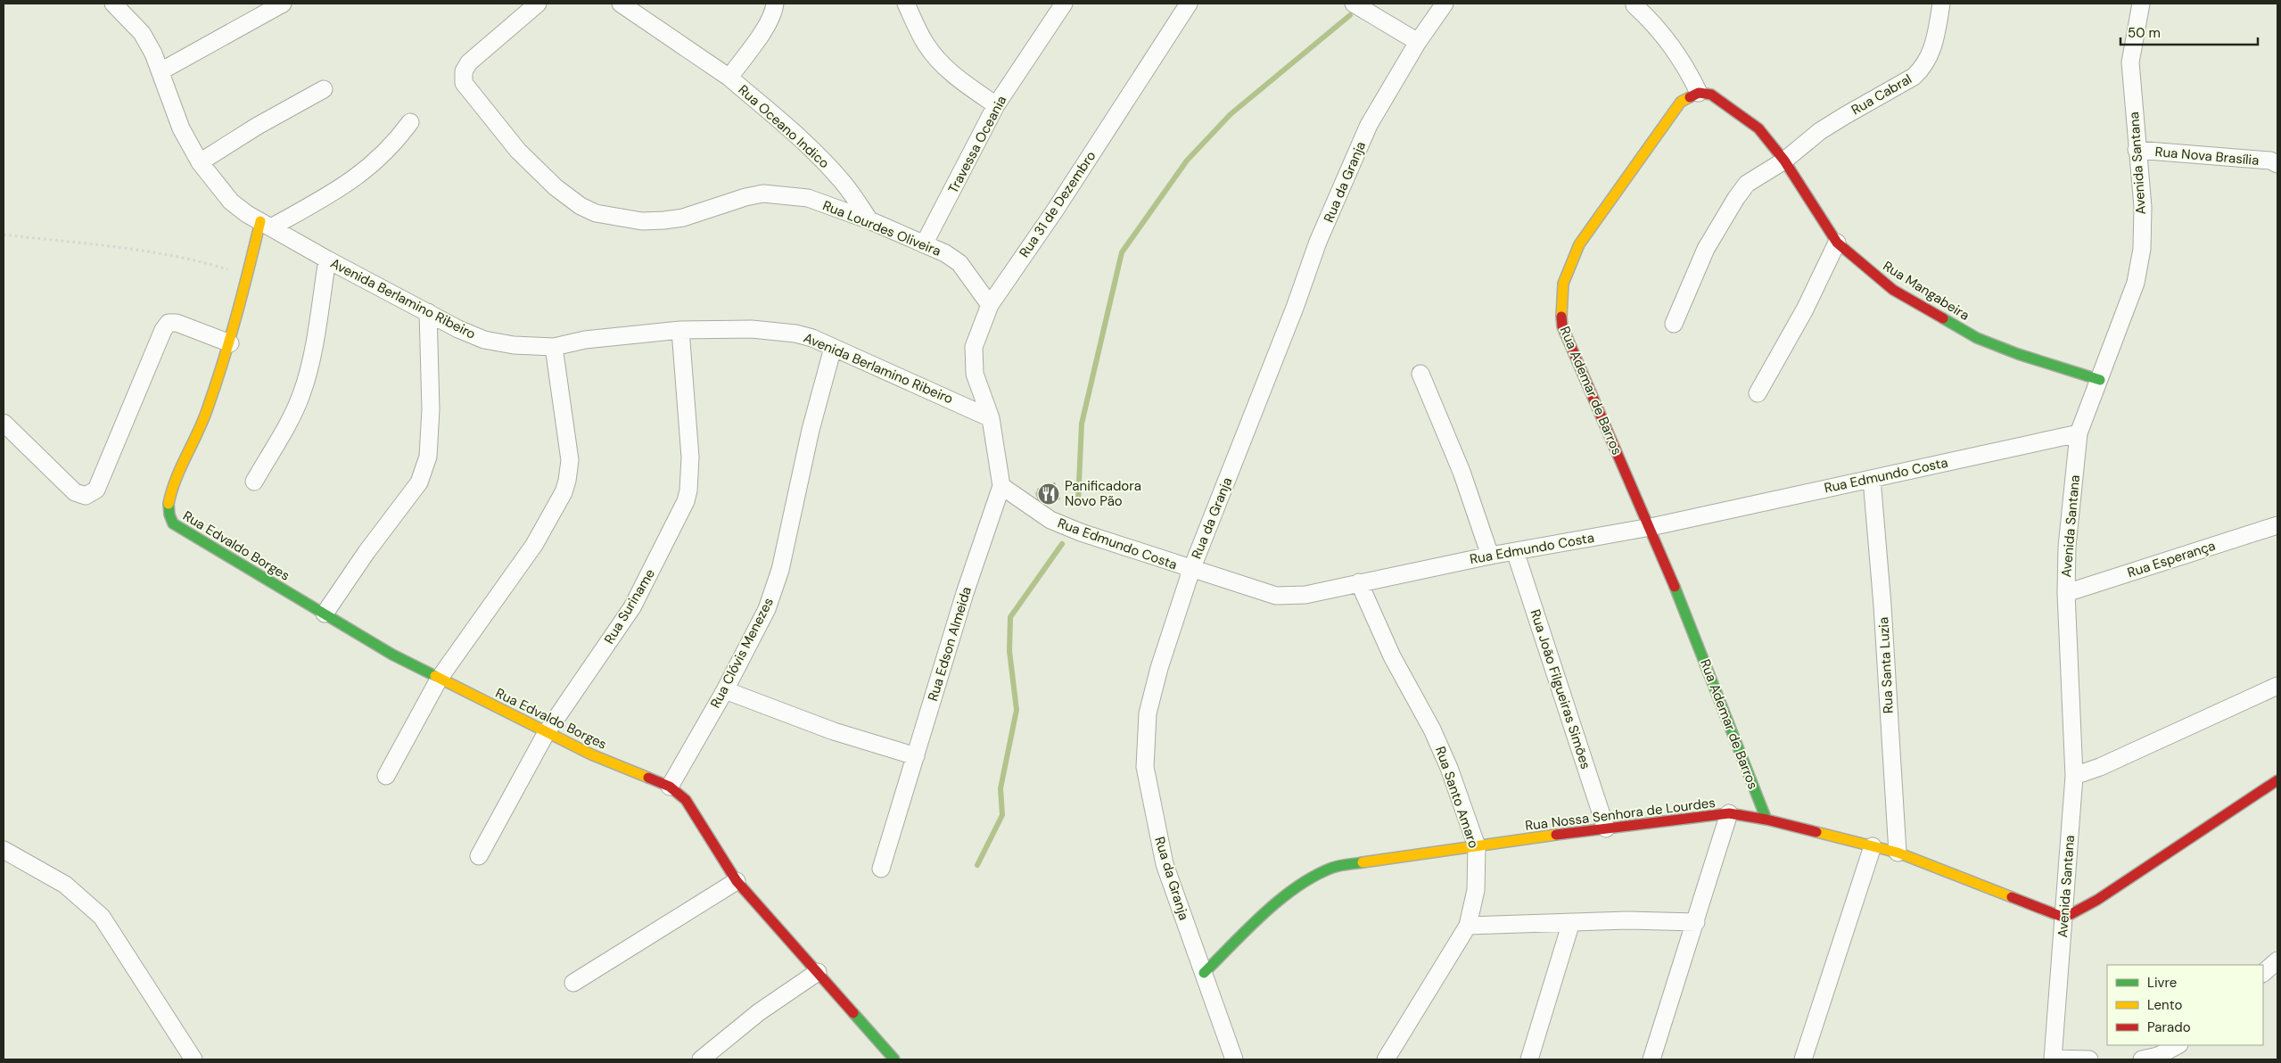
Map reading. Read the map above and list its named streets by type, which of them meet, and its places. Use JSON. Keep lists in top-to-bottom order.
{
  "streets": {
    "street": [
      "Rua Cabral",
      "Rua Oceano Indico",
      "Travessa Oceania",
      "Rua Nova Brasília",
      "Avenida Santana",
      "Rua da Granja",
      "Rua 31 de Dezembro",
      "Rua Lourdes Oliveira",
      "Rua Mangabeira",
      "Avenida Berlamino Ribeiro",
      "Rua Ademar de Barros",
      "Rua Edmundo Costa",
      "Rua Edvaldo Borges",
      "Rua Esperança",
      "Rua Suriname",
      "Rua Edson Almeida",
      "Rua Clóvis Menezes",
      "Rua Santa Luzia",
      "Rua João Filgueiras Simões",
      "Rua Santo Amaro",
      "Rua Nossa Senhora de Lourdes"
    ]
  },
  "crossings": [
    ["Rua Cabral", "Rua Mangabeira"],
    ["Rua Oceano Indico", "Rua Lourdes Oliveira"],
    ["Travessa Oceania", "Rua Lourdes Oliveira"],
    ["Rua Nova Brasília", "Avenida Santana"],
    ["Avenida Santana", "Rua Mangabeira"],
    ["Avenida Santana", "Rua Edmundo Costa"],
    ["Avenida Santana", "Rua Esperança"],
    ["Avenida Santana", "Rua Nossa Senhora de Lourdes"],
    ["Rua da Granja", "Rua Edmundo Costa"],
    ["Rua da Granja", "Rua Nossa Senhora de Lourdes"],
    ["Rua 31 de Dezembro", "Rua Lourdes Oliveira"],
    ["Rua 31 de Dezembro", "Avenida Berlamino Ribeiro"],
    ["Rua 31 de Dezembro", "Rua Edson Almeida"],
    ["Avenida Berlamino Ribeiro", "Rua Edvaldo Borges"],
    ["Avenida Berlamino Ribeiro", "Rua Suriname"],
    ["Avenida Berlamino Ribeiro", "Rua Edson Almeida"],
    ["Avenida Berlamino Ribeiro", "Rua Clóvis Menezes"],
    ["Rua Ademar de Barros", "Rua Edmundo Costa"],
    ["Rua Ademar de Barros", "Rua Nossa Senhora de Lourdes"],
    ["Rua Edmundo Costa", "Rua Edson Almeida"],
    ["Rua Edmundo Costa", "Rua Santa Luzia"],
    ["Rua Edmundo Costa", "Rua João Filgueiras Simões"],
    ["Rua Edmundo Costa", "Rua Santo Amaro"],
    ["Rua Edvaldo Borges", "Rua Suriname"],
    ["Rua Edvaldo Borges", "Rua Clóvis Menezes"],
    ["Rua Santa Luzia", "Rua Nossa Senhora de Lourdes"],
    ["Rua João Filgueiras Simões", "Rua Nossa Senhora de Lourdes"],
    ["Rua Santo Amaro", "Rua Nossa Senhora de Lourdes"]
  ],
  "places": {
    "restaurant": ["Panificadora Novo Pão"]
  },
  "legend": ["Livre", "Lento", "Parado"],
  "scale_bar": "50 m"
}
